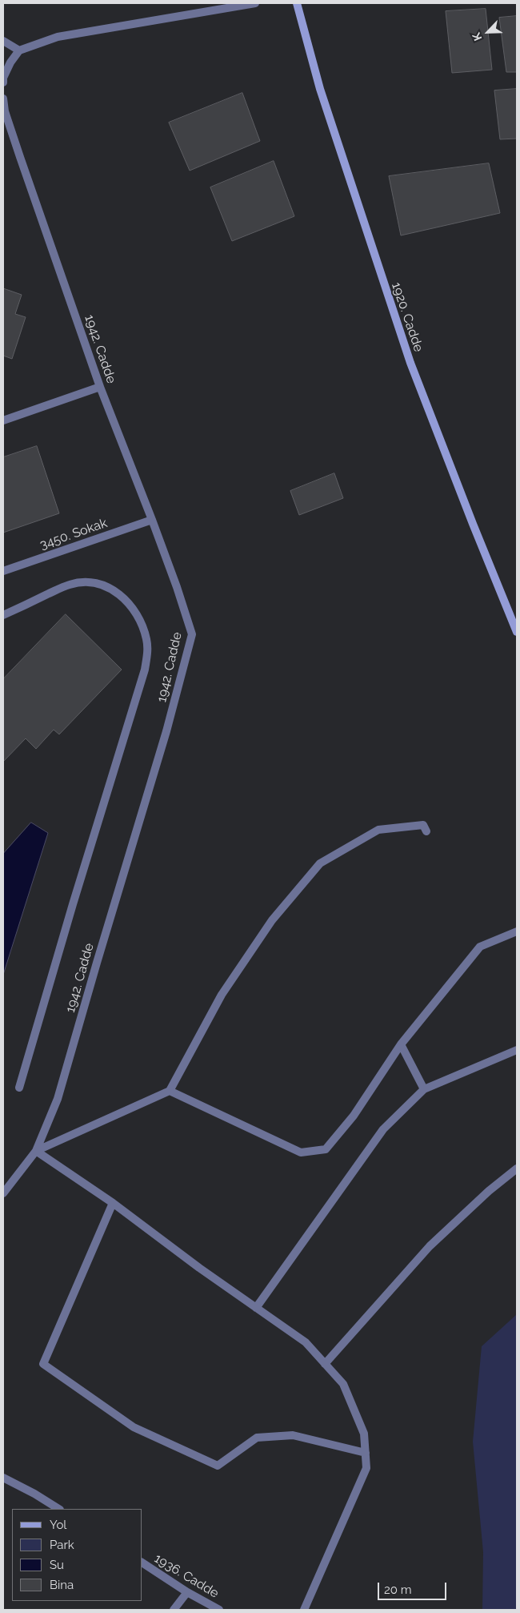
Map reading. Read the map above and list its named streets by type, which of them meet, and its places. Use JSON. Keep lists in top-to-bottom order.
{
  "streets": {
    "main road": ["1920. Cadde"],
    "street": ["1942. Cadde", "3450. Sokak", "1936. Cadde"]
  },
  "crossings": [
    ["1942. Cadde", "3450. Sokak"]
  ],
  "legend": [
    "Yol",
    "Park",
    "Su",
    "Bina"
  ],
  "scale_bar": "20 m",
  "north": "bottom left"
}
